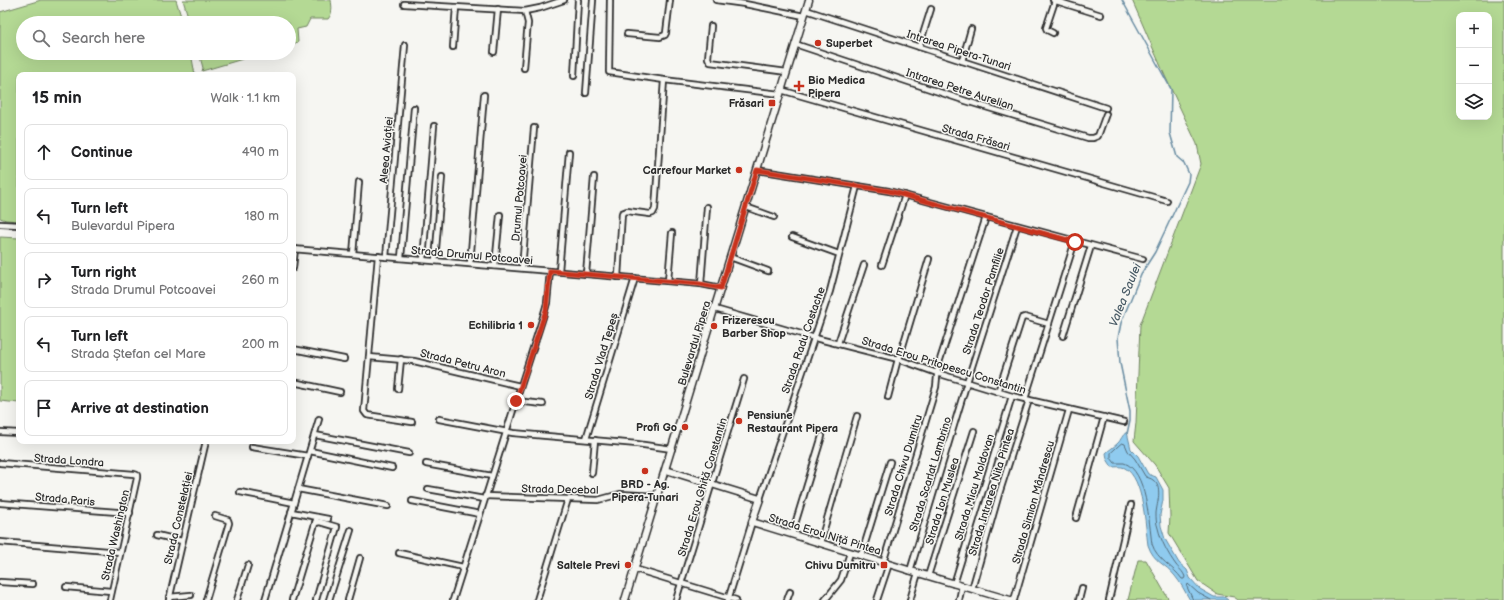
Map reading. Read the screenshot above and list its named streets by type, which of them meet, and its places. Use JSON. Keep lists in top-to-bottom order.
{
  "streets": {
    "main road": ["Bulevardul Pipera", "Strada Erou Niță Pintea"],
    "street": [
      "Intrarea Pipera-Tunari",
      "Intrarea Petre Aurelian",
      "Strada Frăsari",
      "Aleea Aviației",
      "Drumul Potcoavei",
      "Strada Drumul Potcoavei",
      "Strada Teodor Pamfilie",
      "Strada Radu Costache",
      "Strada Vlad Țepeș",
      "Strada Petru Aron",
      "Strada Erou Pritopescu Constantin",
      "Strada Londra",
      "Strada Chivu Dumitru",
      "Strada Scarlat Lambrino",
      "Strada Erou Ghiță Constantin",
      "Strada Micu Moldovan",
      "Strada Decebal",
      "Strada Intrarea Nita Pintea",
      "Strada Paris",
      "Strada Ion Muslea",
      "Strada Simion Mândrescu",
      "Strada Constelației",
      "Strada Washington"
    ]
  },
  "crossings": [
    ["Intrarea Pipera-Tunari", "Bulevardul Pipera"],
    ["Intrarea Petre Aurelian", "Bulevardul Pipera"],
    ["Strada Frăsari", "Bulevardul Pipera"],
    ["Aleea Aviației", "Strada Drumul Potcoavei"],
    ["Drumul Potcoavei", "Strada Drumul Potcoavei"],
    ["Strada Drumul Potcoavei", "Bulevardul Pipera"],
    ["Strada Drumul Potcoavei", "Strada Vlad Țepeș"],
    ["Strada Teodor Pamfilie", "Strada Erou Pritopescu Constantin"],
    ["Strada Teodor Pamfilie", "Strada Scarlat Lambrino"],
    ["Strada Radu Costache", "Strada Erou Pritopescu Constantin"],
    ["Strada Radu Costache", "Strada Erou Niță Pintea"],
    ["Bulevardul Pipera", "Strada Erou Pritopescu Constantin"],
    ["Bulevardul Pipera", "Strada Decebal"],
    ["Bulevardul Pipera", "Strada Erou Niță Pintea"],
    ["Strada Erou Pritopescu Constantin", "Strada Chivu Dumitru"],
    ["Strada Erou Pritopescu Constantin", "Strada Scarlat Lambrino"],
    ["Strada Erou Pritopescu Constantin", "Strada Micu Moldovan"],
    ["Strada Erou Pritopescu Constantin", "Strada Intrarea Nita Pintea"],
    ["Strada Erou Pritopescu Constantin", "Strada Simion Mândrescu"],
    ["Strada Londra", "Strada Washington"],
    ["Strada Chivu Dumitru", "Strada Erou Niță Pintea"],
    ["Strada Scarlat Lambrino", "Strada Erou Niță Pintea"],
    ["Strada Erou Ghiță Constantin", "Strada Erou Niță Pintea"],
    ["Strada Micu Moldovan", "Strada Erou Niță Pintea"],
    ["Strada Intrarea Nita Pintea", "Strada Erou Niță Pintea"],
    ["Strada Paris", "Strada Washington"],
    ["Strada Ion Muslea", "Strada Erou Niță Pintea"]
  ],
  "water": ["Valea Saulei"],
  "places": {
    "other": [
      "Superbet",
      "Carrefour Market",
      "Echilibria 1",
      "Frizerescu Barber Shop",
      "Pensiune Restaurant Pipera",
      "Profi Go",
      "BRD - Ag. Pipera-Tunari",
      "Saltele Previ"
    ],
    "health": ["Bio Medica Pipera"],
    "transit": ["Frăsari", "Chivu Dumitru"]
  },
  "page": {
    "map_buttons": ["+", "−"],
    "search": "Search here",
    "heading": ["15 min", "Walk · 1.1 km"],
    "list": [
      ["Continue", "490 m"],
      ["Turn left", "Bulevardul Pipera", "180 m"],
      ["Turn right", "Strada Drumul Potcoavei", "260 m"],
      ["Turn left", "Strada Ștefan cel Mare", "200 m"],
      "Arrive at destination"
    ]
  }
}
